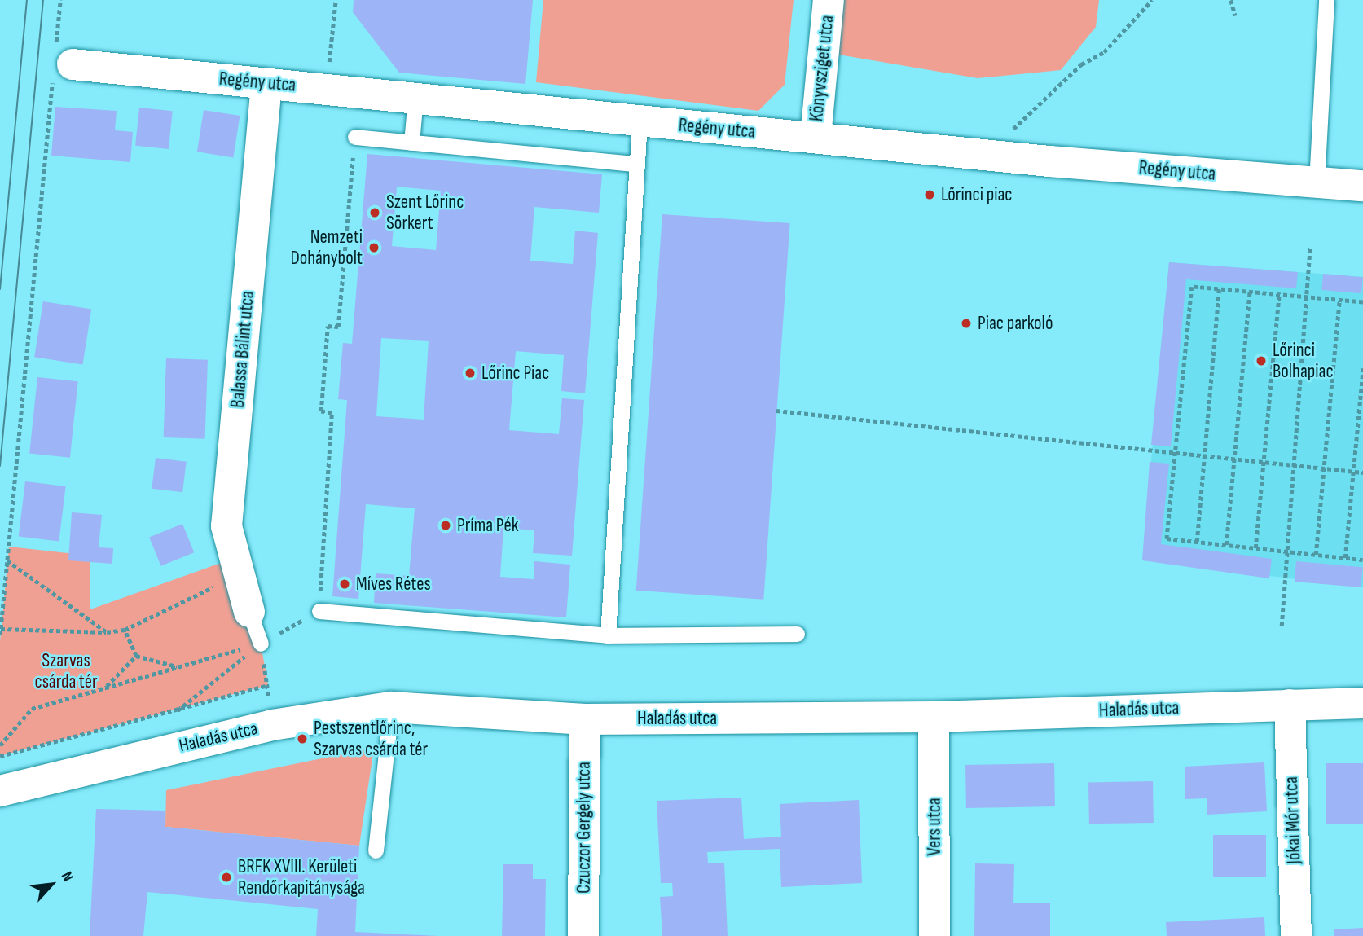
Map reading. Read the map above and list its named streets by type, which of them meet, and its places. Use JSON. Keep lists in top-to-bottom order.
{
  "streets": {
    "street": [
      "Könyvsziget utca",
      "Regény utca",
      "Balassa Bálint utca",
      "Haladás utca",
      "Jókai Mór utca",
      "Vers utca",
      "Czuczor Gergely utca"
    ]
  },
  "crossings": [
    ["Könyvsziget utca", "Regény utca"],
    ["Regény utca", "Balassa Bálint utca"],
    ["Haladás utca", "Jókai Mór utca"],
    ["Haladás utca", "Vers utca"],
    ["Haladás utca", "Czuczor Gergely utca"]
  ],
  "parks": ["Szarvas csárda tér"],
  "places": [
    "Lőrinci piac",
    "Szent Lőrinc Sörkert",
    "Nemzeti Dohánybolt",
    "Piac parkoló",
    "Lőrinci Bolhapiac",
    "Lőrinc Piac",
    "Príma Pék",
    "Míves Rétes",
    "Pestszentlőrinc, Szarvas csárda tér",
    "BRFK XVIII. Kerületi Rendőrkapitánysága"
  ],
  "north": "top right"
}
